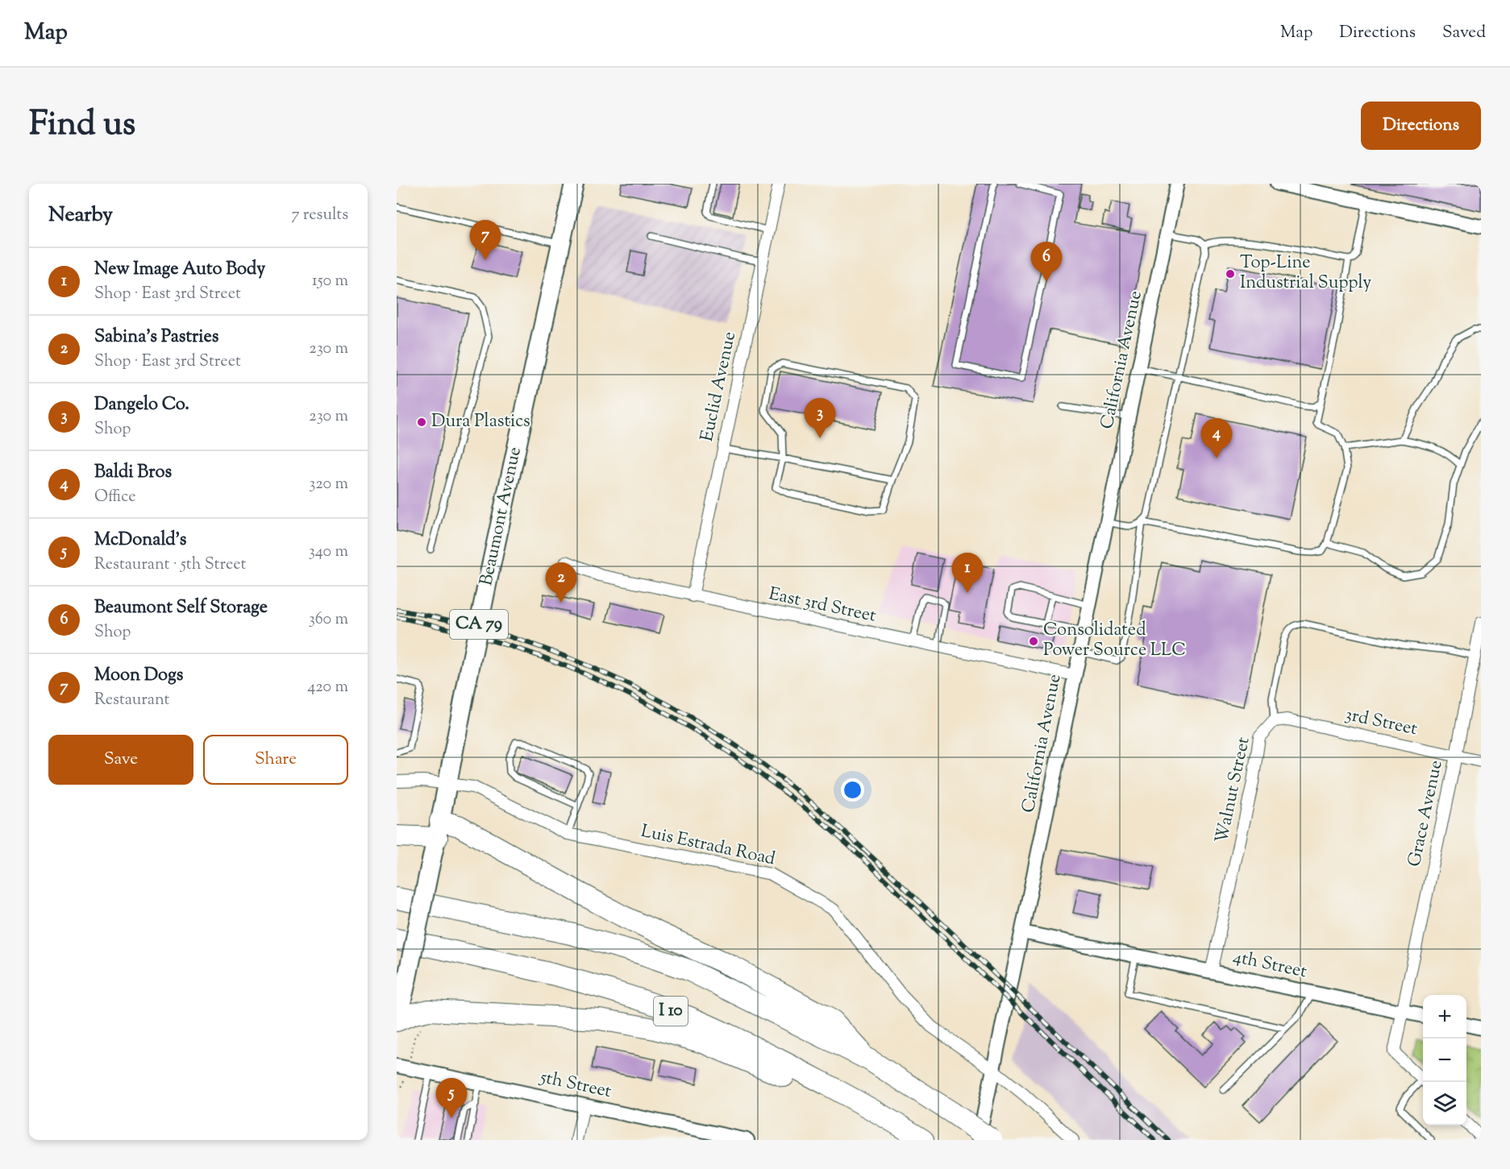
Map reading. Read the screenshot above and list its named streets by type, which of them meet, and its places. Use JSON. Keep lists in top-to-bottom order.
{
  "streets": {
    "highway": ["Beaumont Avenue", "CA 79", "I 10"],
    "street": [
      "California Avenue",
      "Euclid Avenue",
      "East 3rd Street",
      "3rd Street",
      "Walnut Street",
      "Grace Avenue",
      "Luis Estrada Road",
      "4th Street",
      "5th Street"
    ]
  },
  "crossings": [
    ["California Avenue", "East 3rd Street"],
    ["California Avenue", "Luis Estrada Road"],
    ["California Avenue", "4th Street"],
    ["Euclid Avenue", "East 3rd Street"],
    ["Beaumont Avenue", "Luis Estrada Road"],
    ["3rd Street", "Walnut Street"],
    ["3rd Street", "Grace Avenue"],
    ["Walnut Street", "Grace Avenue"],
    ["Walnut Street", "4th Street"],
    ["Grace Avenue", "4th Street"]
  ],
  "places": ["Top-Line Industrial Supply", "Dura Plastics", "Consolidated Power Source LLC"],
  "page": {
    "header": "Map",
    "nav": ["Map", "Directions", "Saved"],
    "title": "Find us",
    "buttons": [
      "Directions",
      ["Save", "Share"]
    ],
    "heading": ["Nearby", "7 results"],
    "pins": [
      "7",
      "6",
      "3",
      "4",
      "1",
      "2",
      "5"
    ],
    "list": [
      {
        "mark": "1",
        "name": "New Image Auto Body",
        "note": "Shop · East 3rd Street",
        "value": "150 m"
      },
      {
        "mark": "2",
        "name": "Sabina's Pastries",
        "note": "Shop · East 3rd Street",
        "value": "230 m"
      },
      {
        "mark": "3",
        "name": "Dangelo Co.",
        "note": "Shop",
        "value": "230 m"
      },
      {
        "mark": "4",
        "name": "Baldi Bros",
        "note": "Office",
        "value": "320 m"
      },
      {
        "mark": "5",
        "name": "McDonald's",
        "note": "Restaurant · 5th Street",
        "value": "340 m"
      },
      {
        "mark": "6",
        "name": "Beaumont Self Storage",
        "note": "Shop",
        "value": "360 m"
      },
      {
        "mark": "7",
        "name": "Moon Dogs",
        "note": "Restaurant",
        "value": "420 m"
      }
    ],
    "map_buttons": ["+", "−"]
  }
}
